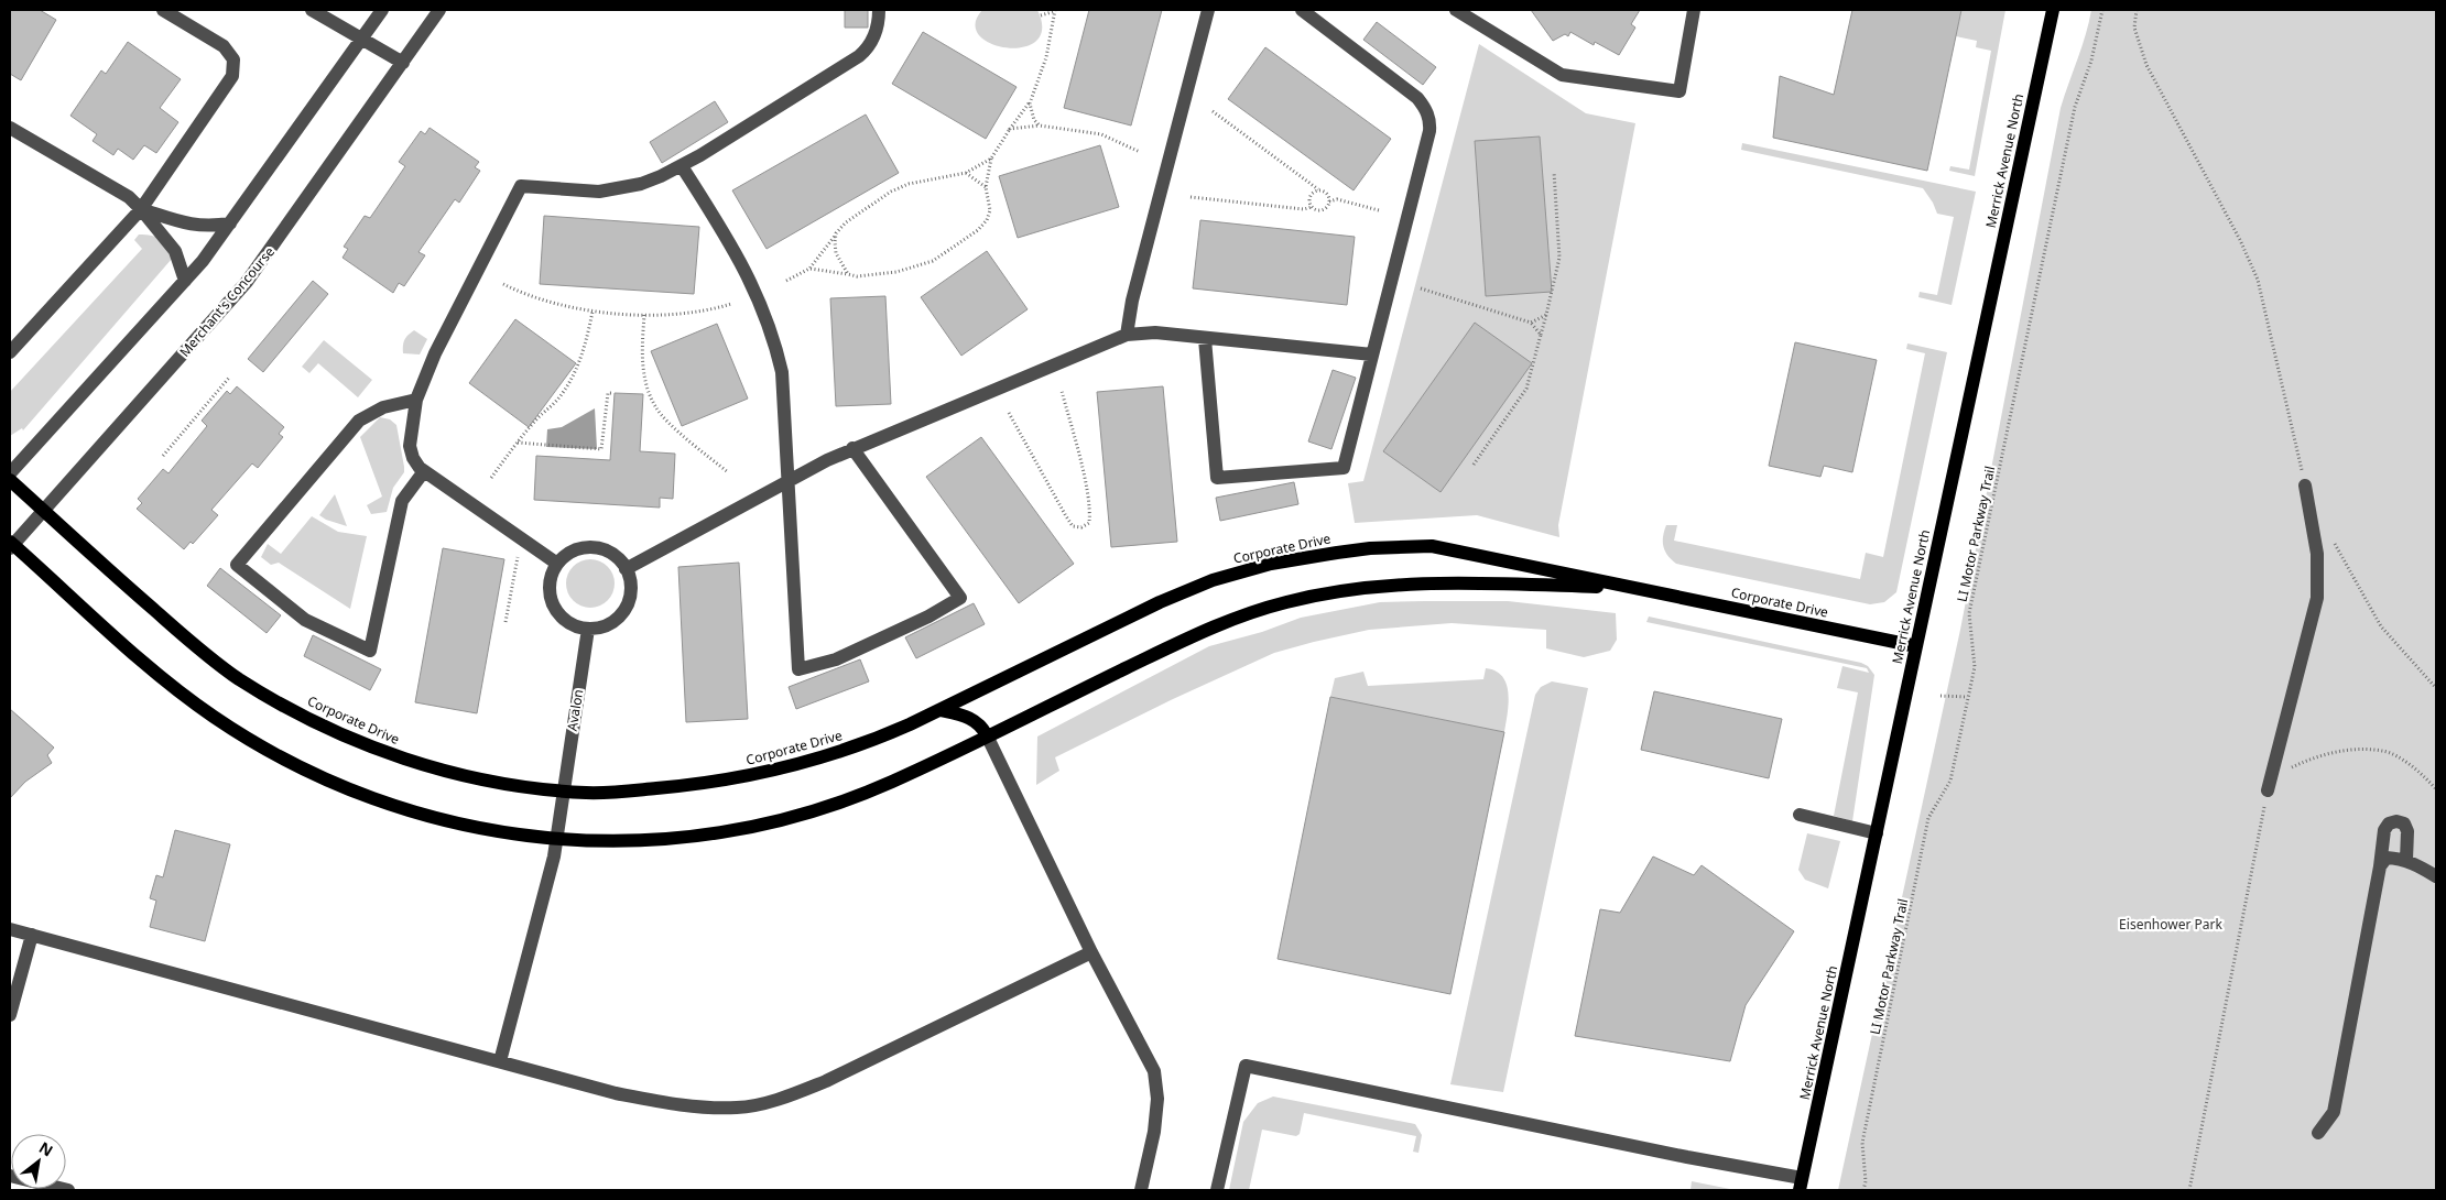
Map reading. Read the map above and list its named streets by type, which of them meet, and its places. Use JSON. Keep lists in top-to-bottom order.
{
  "streets": {
    "main road": ["Merrick Avenue North", "Corporate Drive"],
    "street": ["Merchant's Concourse", "Avalon"],
    "path": ["LI Motor Parkway Trail"]
  },
  "crossings": [
    ["Merrick Avenue North", "Corporate Drive"],
    ["Merchant's Concourse", "Corporate Drive"],
    ["Corporate Drive", "Avalon"]
  ],
  "parks": ["Eisenhower Park"],
  "north": "top right"
}
